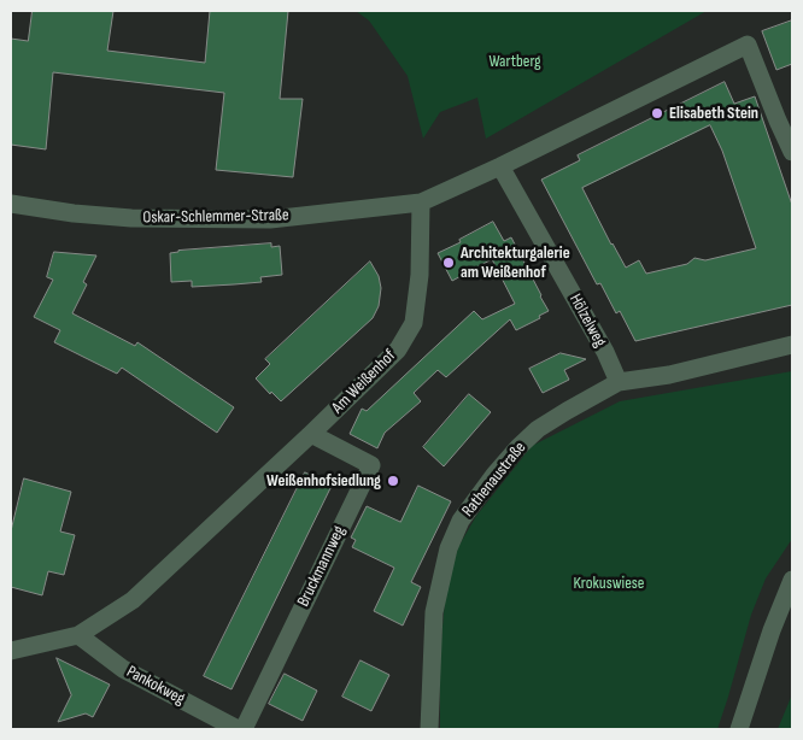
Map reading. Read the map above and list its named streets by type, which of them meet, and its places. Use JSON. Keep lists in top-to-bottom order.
{
  "streets": {
    "street": [
      "Oskar-Schlemmer-Straße",
      "Hölzelweg",
      "Am Weißenhof",
      "Rathenaustraße",
      "Bruckmannweg",
      "Pankokweg"
    ]
  },
  "crossings": [
    ["Oskar-Schlemmer-Straße", "Am Weißenhof"],
    ["Hölzelweg", "Rathenaustraße"],
    ["Am Weißenhof", "Bruckmannweg"],
    ["Am Weißenhof", "Pankokweg"]
  ],
  "parks": ["Wartberg", "Krokuswiese"],
  "places": ["Elisabeth Stein", "Architekturgalerie am Weißenhof", "Weißenhofsiedlung"]
}
